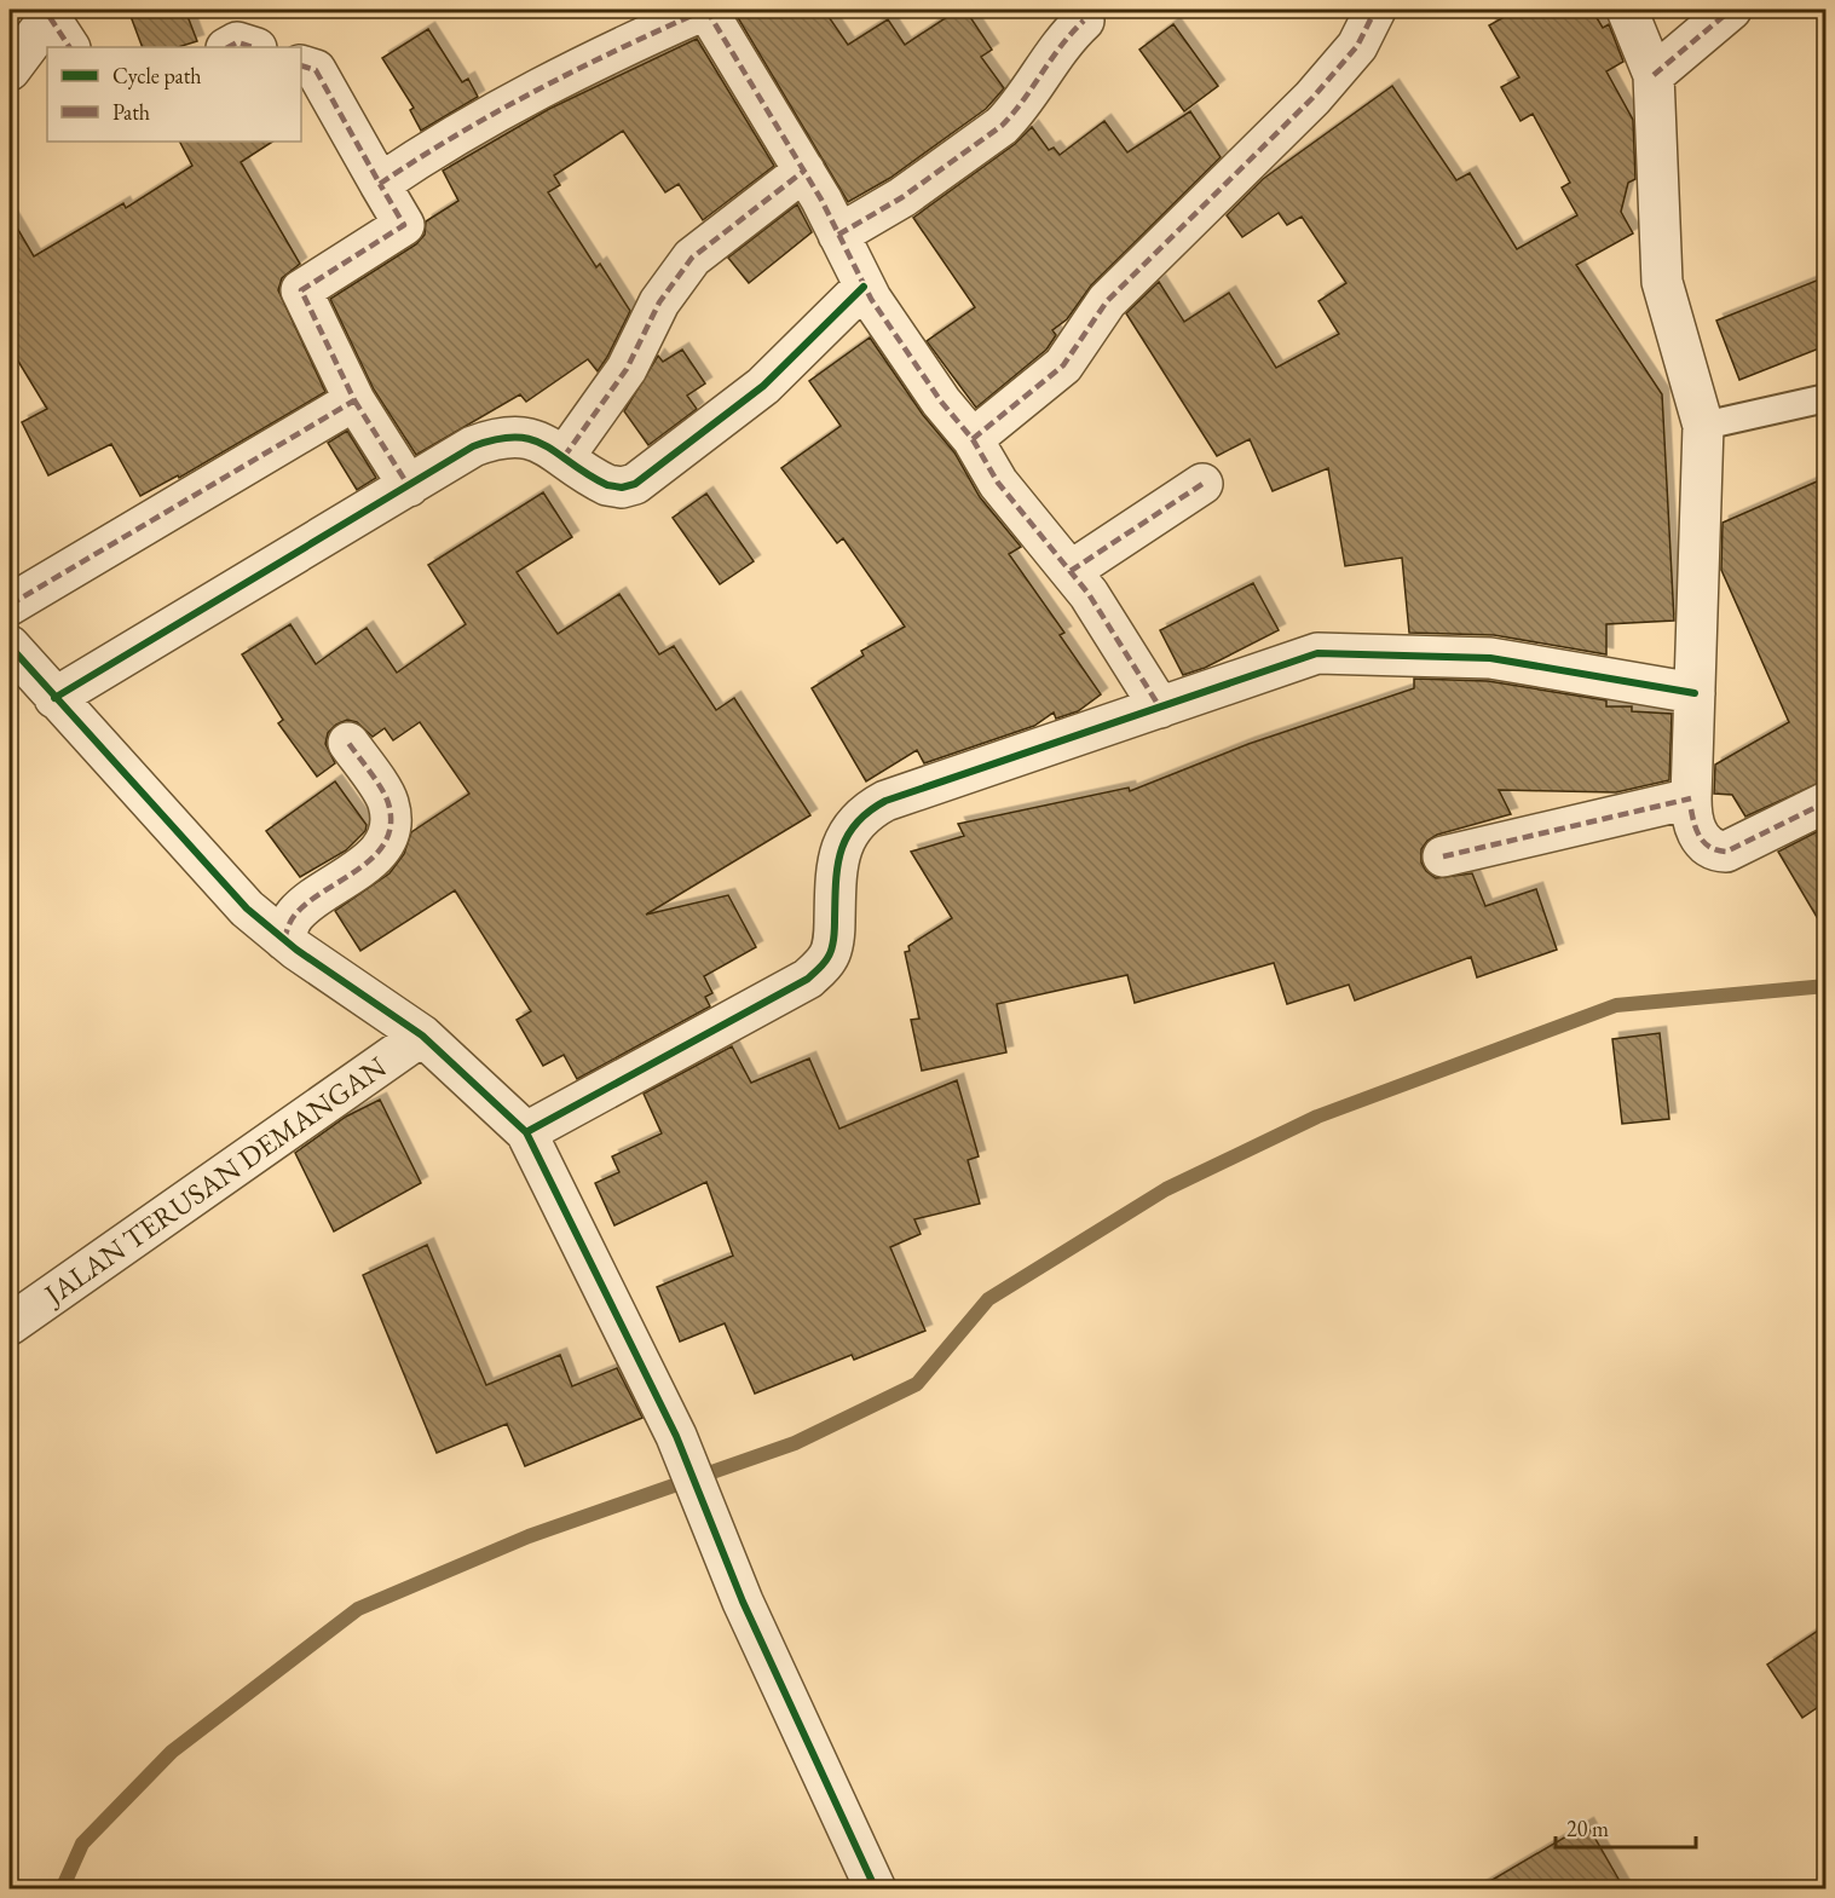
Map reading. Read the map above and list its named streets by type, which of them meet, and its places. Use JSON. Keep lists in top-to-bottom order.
{
  "streets": {
    "street": ["JALAN TERUSAN DEMANGAN"]
  },
  "legend": ["Cycle path", "Path"],
  "scale_bar": "20 m"
}
